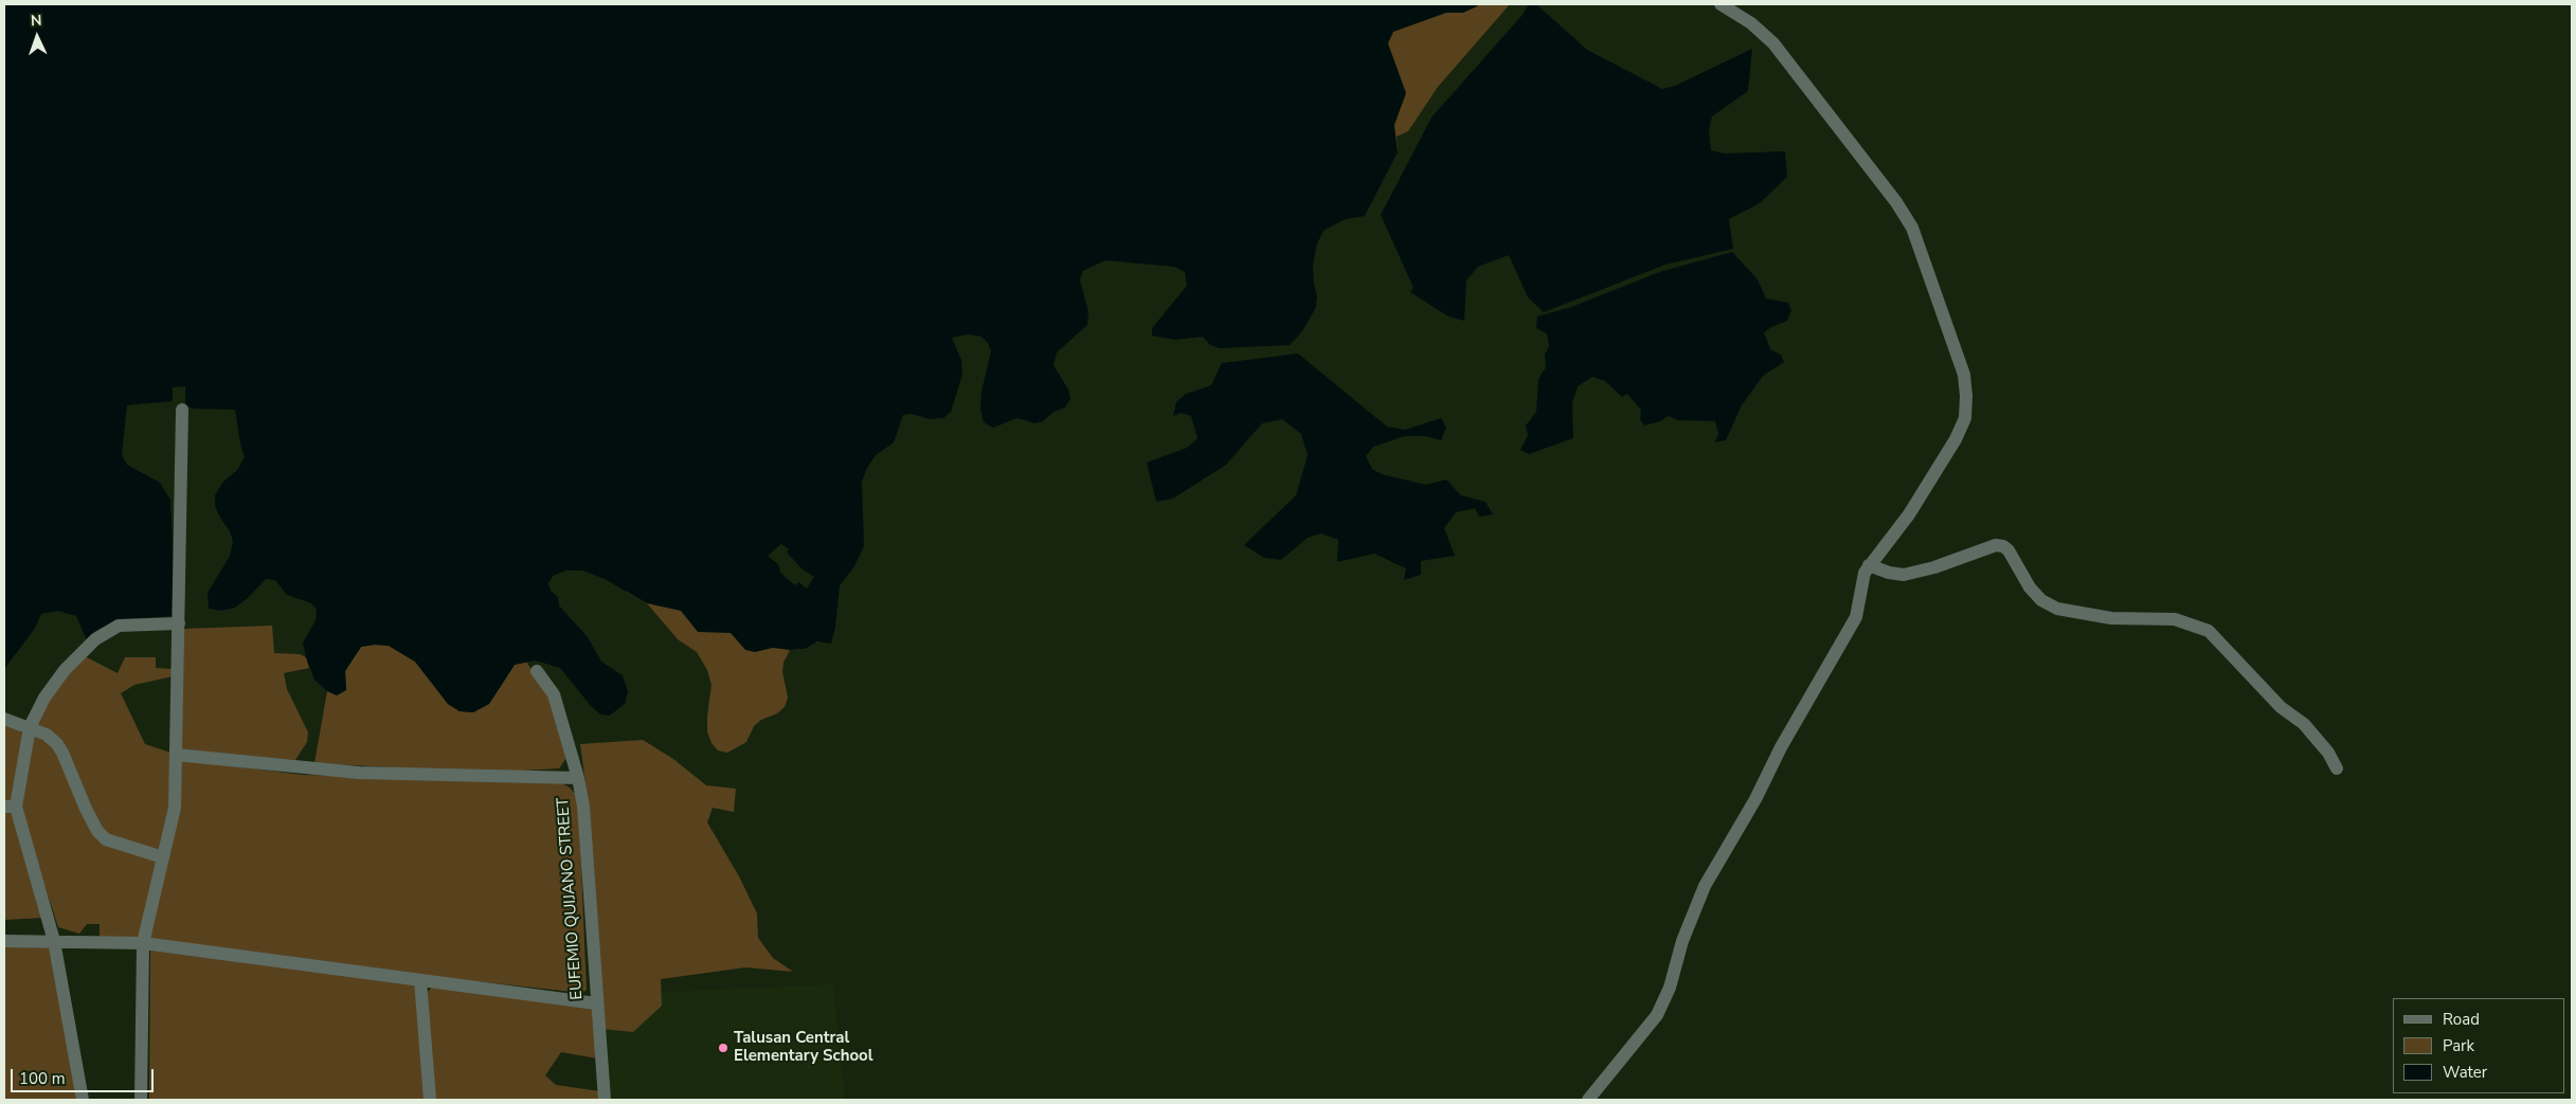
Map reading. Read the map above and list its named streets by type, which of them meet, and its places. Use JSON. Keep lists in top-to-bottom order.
{
  "streets": {
    "street": ["EUFEMIO QUIJANO STREET"]
  },
  "places": ["Talusan Central Elementary School"],
  "legend": ["Road", "Park", "Water"],
  "scale_bar": "100 m",
  "north": "top"
}
